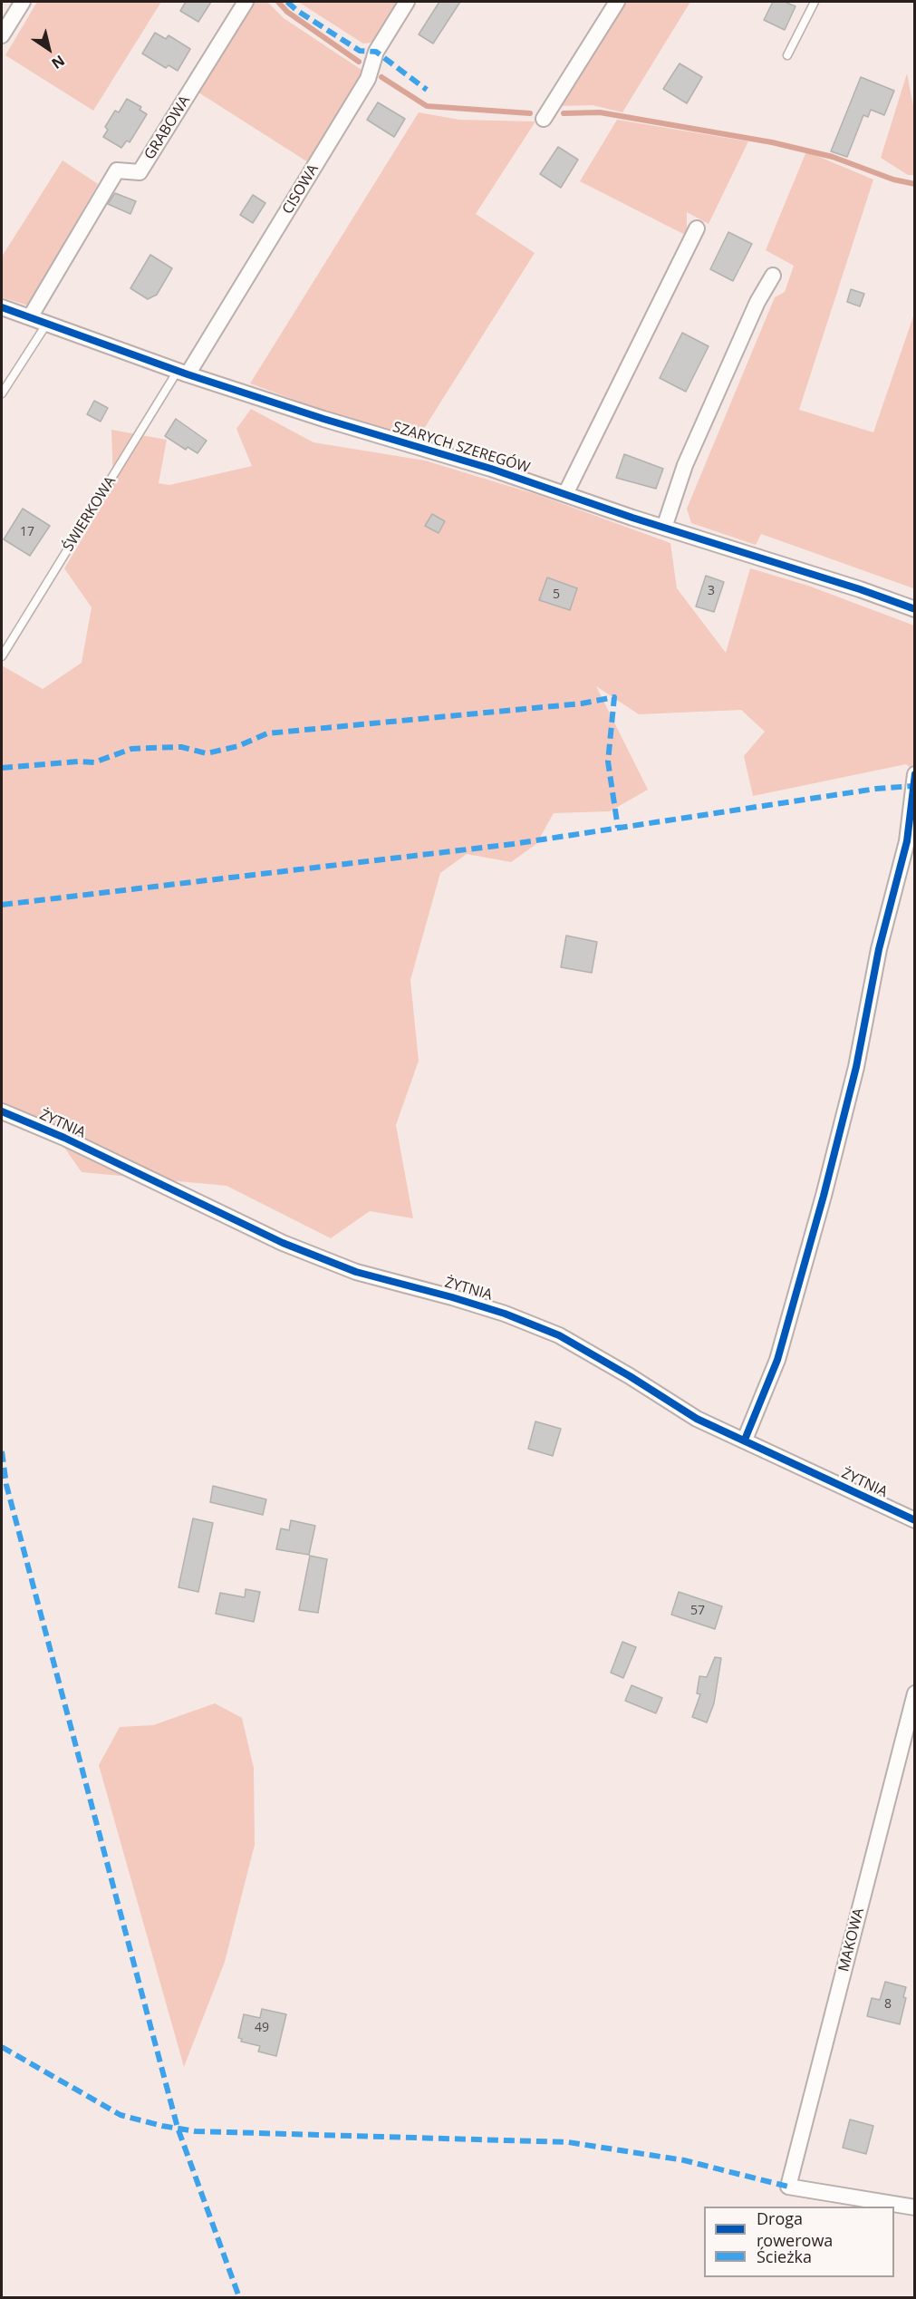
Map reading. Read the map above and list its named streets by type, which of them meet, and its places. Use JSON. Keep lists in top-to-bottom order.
{
  "streets": {
    "street": [
      "GRABOWA",
      "CISOWA",
      "SZARYCH SZEREGÓW",
      "ŻYTNIA",
      "MAKOWA"
    ],
    "lane": ["ŚWIERKOWA"]
  },
  "crossings": [
    ["GRABOWA", "SZARYCH SZEREGÓW"],
    ["CISOWA", "SZARYCH SZEREGÓW"],
    ["CISOWA", "ŚWIERKOWA"],
    ["SZARYCH SZEREGÓW", "ŚWIERKOWA"]
  ],
  "house_numbers": [
    "17",
    "3",
    "5",
    "57",
    "8",
    "49"
  ],
  "legend": ["Droga rowerowa", "Ścieżka"],
  "north": "bottom right"
}
